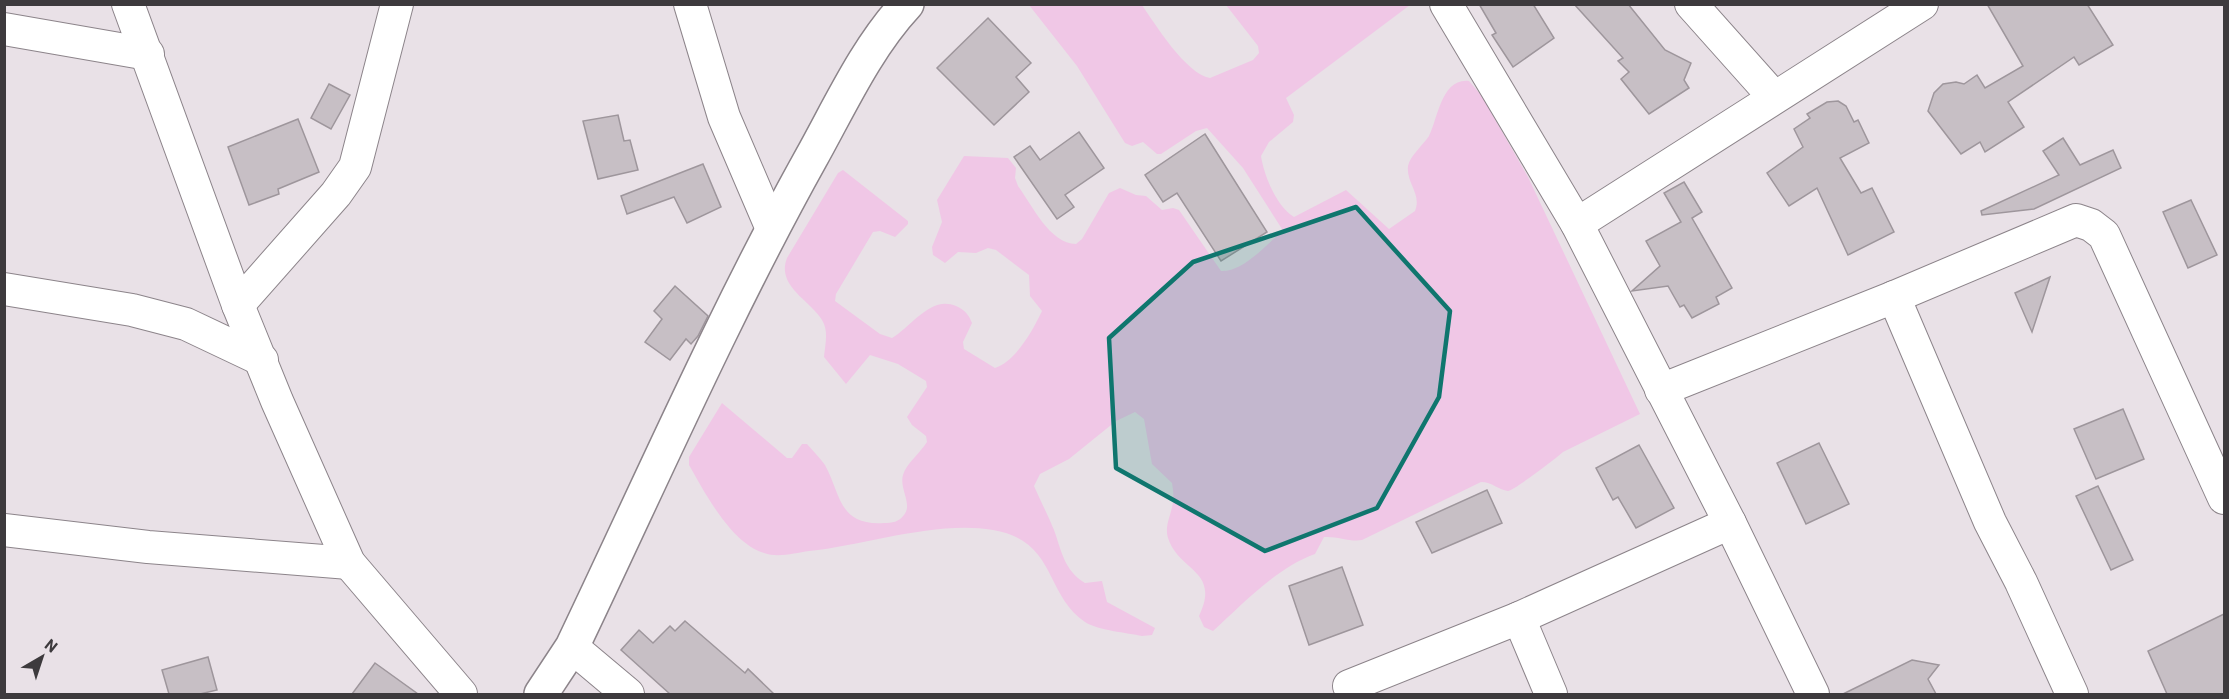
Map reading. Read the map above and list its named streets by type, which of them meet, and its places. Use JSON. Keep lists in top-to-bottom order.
{
  "north": "top right"
}
